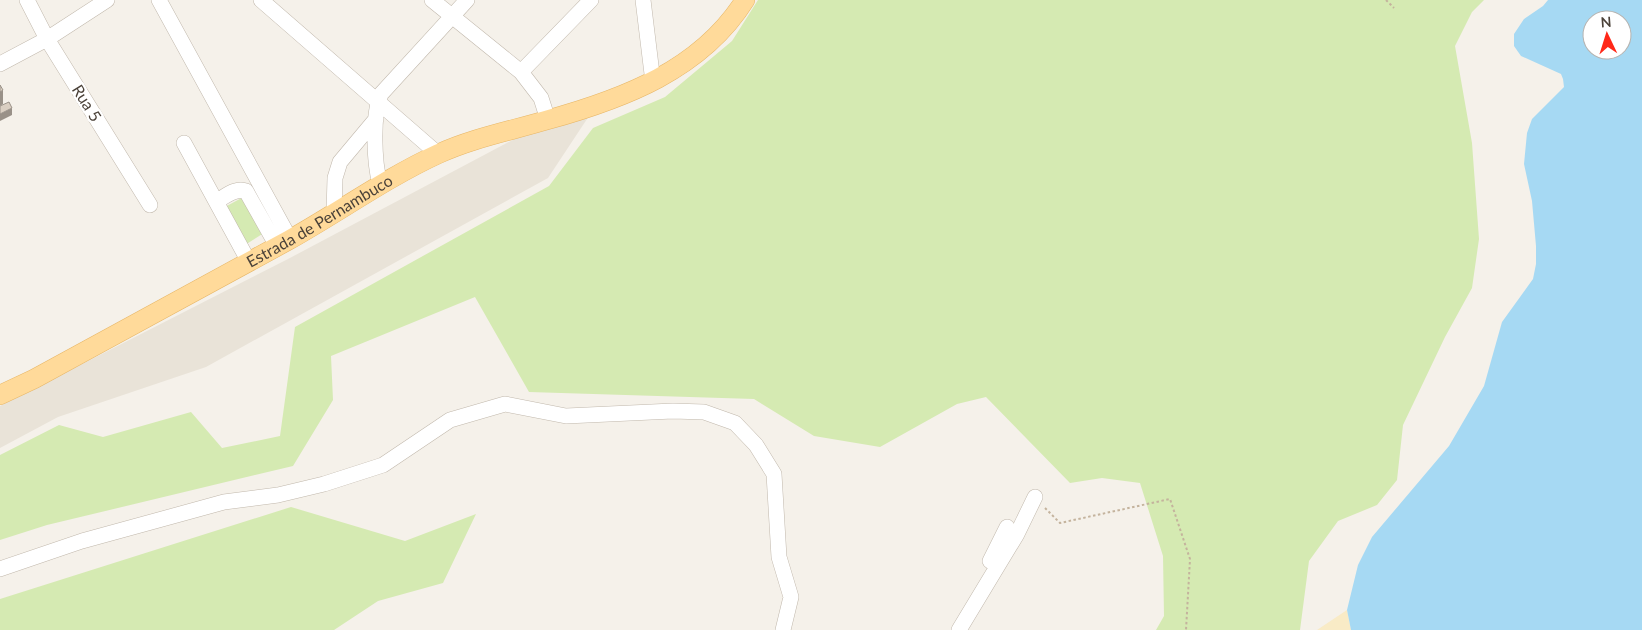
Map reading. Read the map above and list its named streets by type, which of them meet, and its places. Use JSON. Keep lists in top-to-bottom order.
{
  "streets": {
    "main road": ["Estrada de Pernambuco"],
    "street": ["Rua 5"]
  },
  "north": "top"
}
